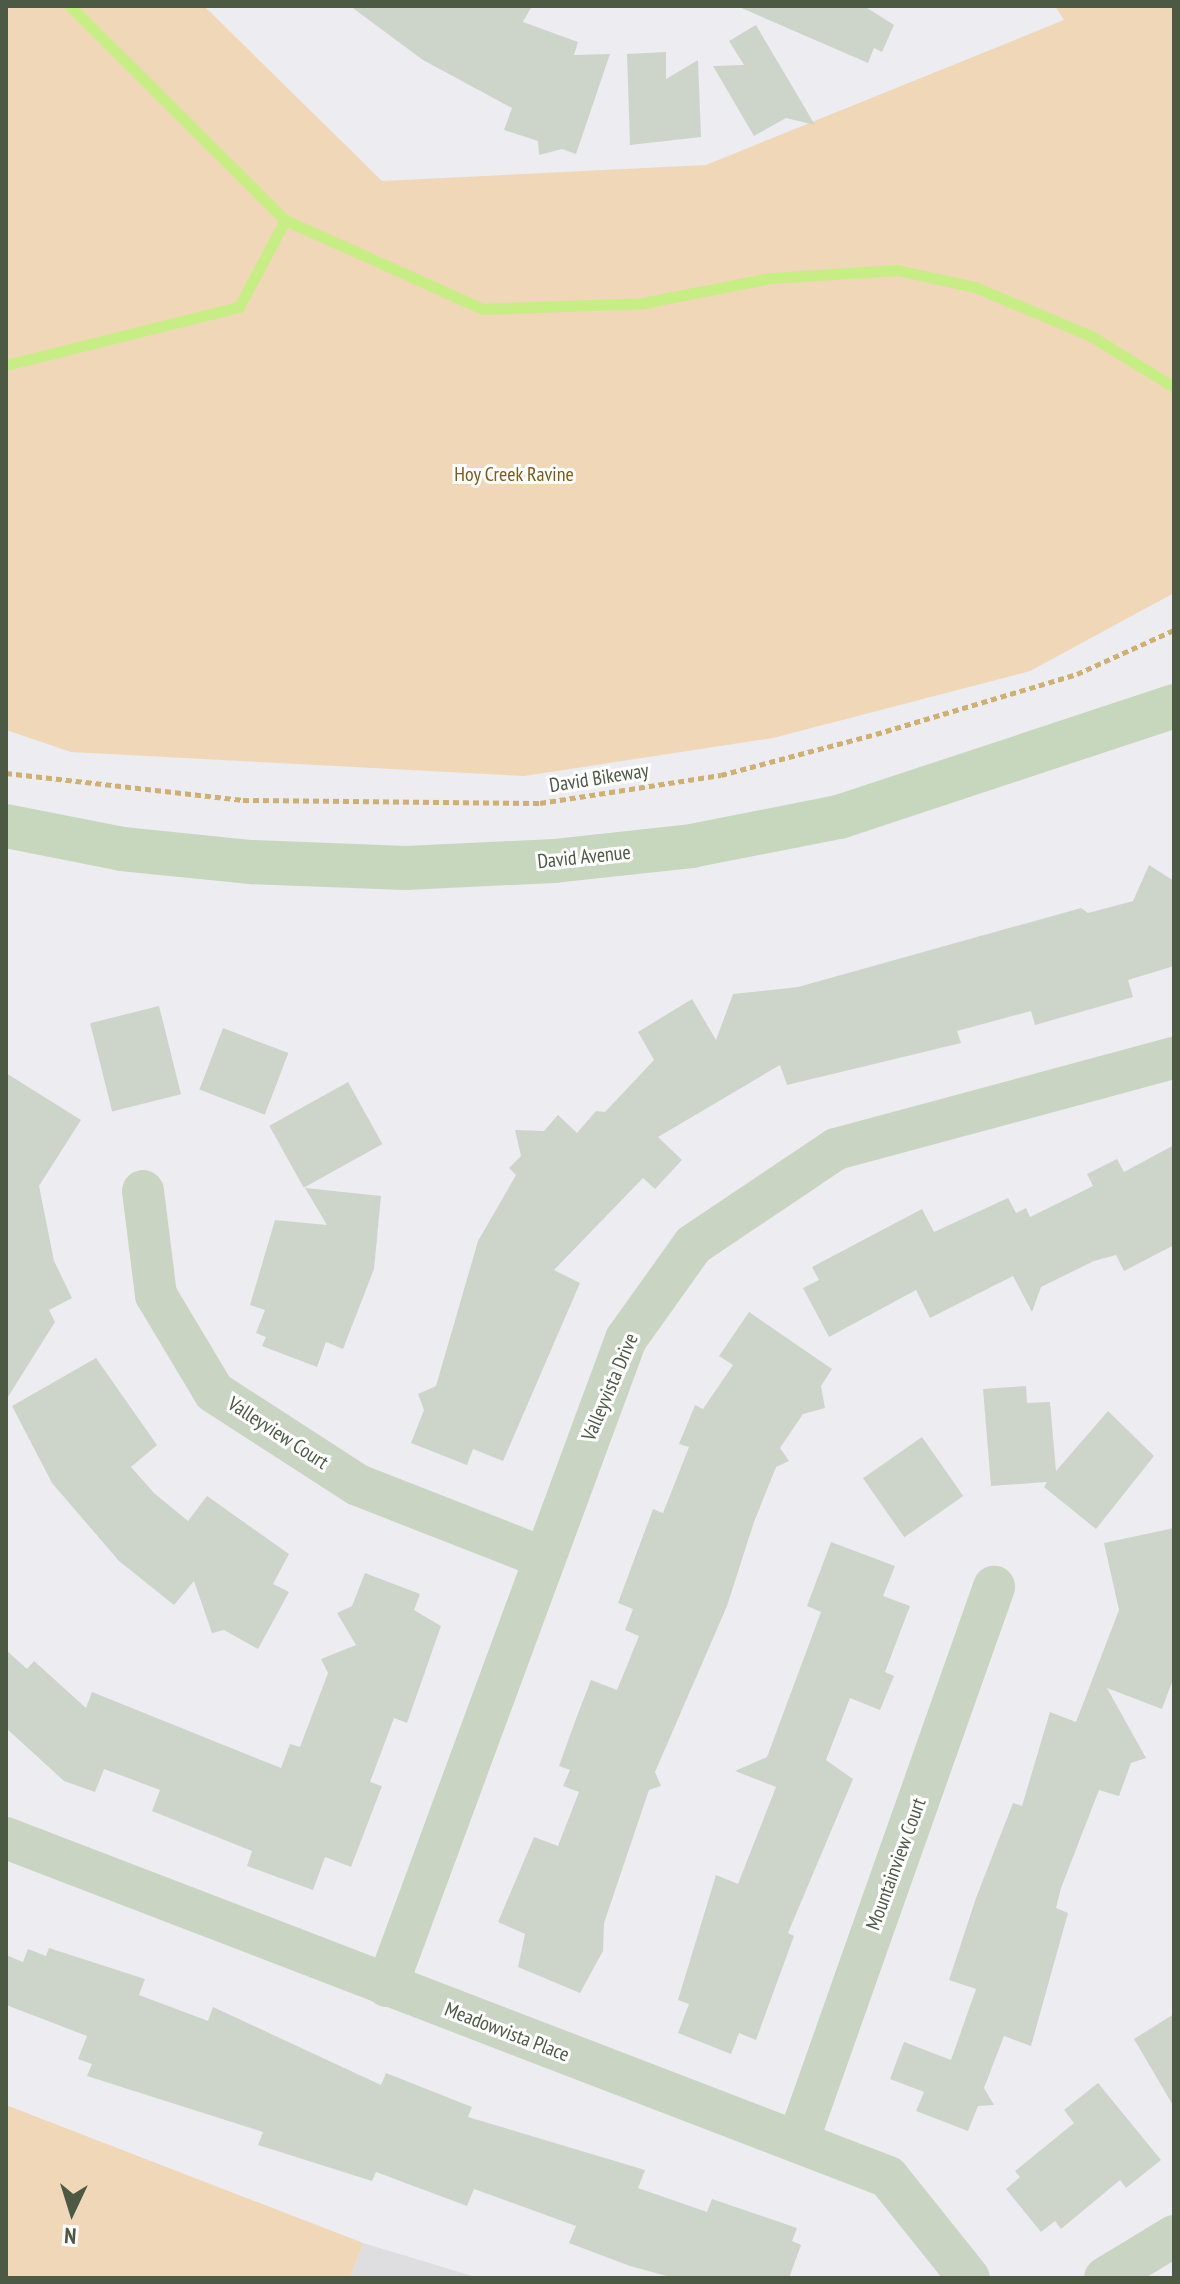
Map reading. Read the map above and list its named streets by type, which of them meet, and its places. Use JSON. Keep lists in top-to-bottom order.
{
  "streets": {
    "main road": ["David Avenue"],
    "street": [
      "Valleyvista Drive",
      "Valleyview Court",
      "Mountainview Court",
      "Meadowvista Place"
    ],
    "path": ["David Bikeway"]
  },
  "crossings": [
    ["Valleyvista Drive", "Valleyview Court"],
    ["Valleyvista Drive", "Meadowvista Place"],
    ["Mountainview Court", "Meadowvista Place"]
  ],
  "parks": ["Hoy Creek Ravine"],
  "north": "bottom"
}
